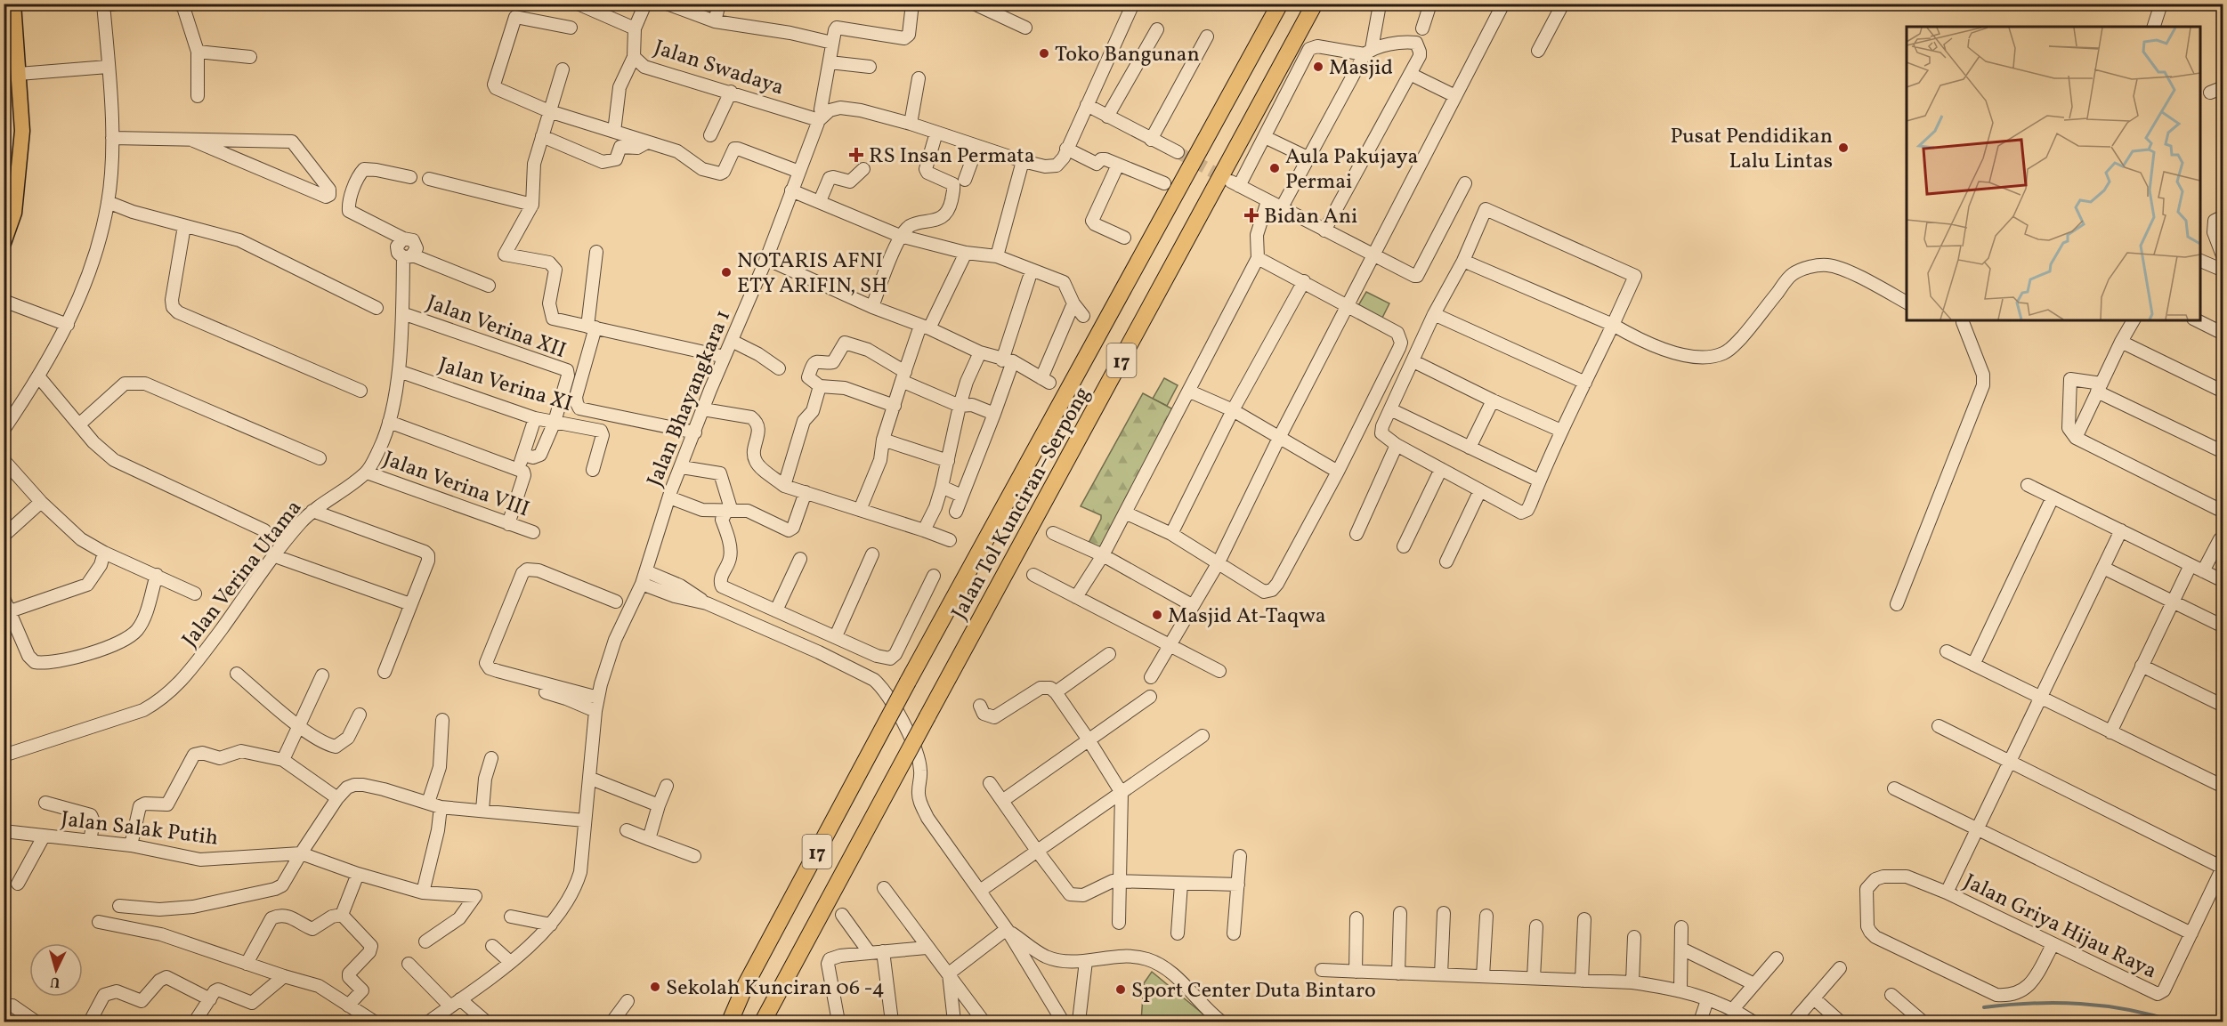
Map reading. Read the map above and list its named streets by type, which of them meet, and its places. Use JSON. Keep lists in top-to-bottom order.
{
  "streets": {
    "highway": ["17", "Jalan Tol Kunciran–Serpong"],
    "street": [
      "Jalan Swadaya",
      "Jalan Verina XII",
      "Jalan Verina XI",
      "Jalan Bhayangkara 1",
      "Jalan Verina VIII",
      "Jalan Verina Utama",
      "Jalan Salak Putih",
      "Jalan Griya Hijau Raya"
    ]
  },
  "crossings": [
    ["Jalan Swadaya", "Jalan Bhayangkara 1"],
    ["Jalan Verina XII", "Jalan Verina XI"],
    ["Jalan Verina XII", "Jalan Verina Utama"],
    ["Jalan Verina XI", "Jalan Verina Utama"],
    ["Jalan Verina VIII", "Jalan Verina Utama"]
  ],
  "places": {
    "other": [
      "Toko Bangunan",
      "Masjid",
      "Pusat Pendidikan Lalu Lintas",
      "Aula Pakujaya Permai",
      "NOTARIS AFNI ETY ARIFIN, SH",
      "Masjid At-Taqwa",
      "Sekolah Kunciran 06 -4",
      "Sport Center Duta Bintaro"
    ],
    "health": ["RS Insan Permata", "Bidan Ani"]
  },
  "north": "bottom"
}
